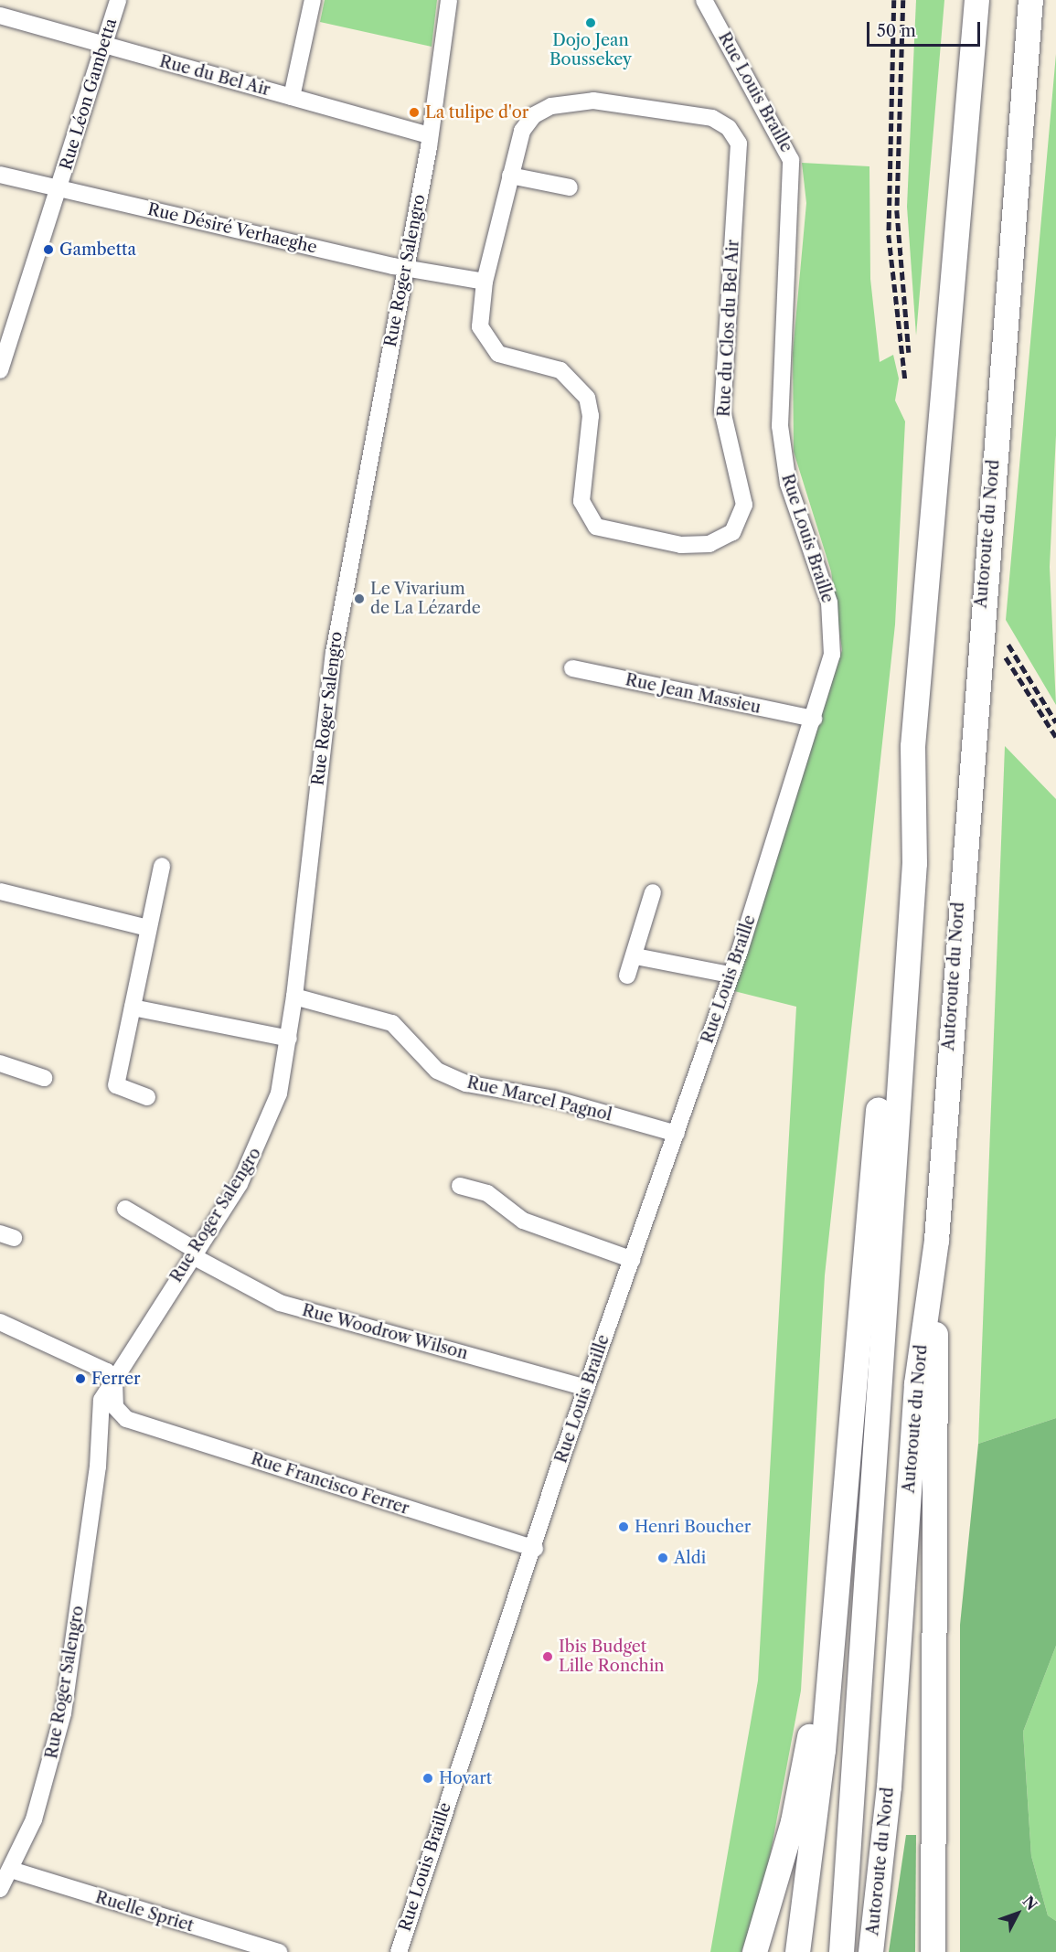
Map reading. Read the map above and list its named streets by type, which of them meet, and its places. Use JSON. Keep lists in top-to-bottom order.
{
  "streets": {
    "highway": ["Autoroute du Nord"],
    "street": [
      "Rue du Bel Air",
      "Rue Louis Braille",
      "Rue Léon Gambetta",
      "Rue Désiré Verhaeghe",
      "Rue Roger Salengro",
      "Rue du Clos du Bel Air",
      "Rue Jean Massieu",
      "Rue Marcel Pagnol",
      "Rue Woodrow Wilson",
      "Rue Francisco Ferrer",
      "Ruelle Spriet"
    ]
  },
  "crossings": [
    ["Rue du Bel Air", "Rue Léon Gambetta"],
    ["Rue du Bel Air", "Rue Roger Salengro"],
    ["Rue Louis Braille", "Rue Jean Massieu"],
    ["Rue Louis Braille", "Rue Marcel Pagnol"],
    ["Rue Louis Braille", "Rue Woodrow Wilson"],
    ["Rue Louis Braille", "Rue Francisco Ferrer"],
    ["Rue Léon Gambetta", "Rue Désiré Verhaeghe"],
    ["Rue Désiré Verhaeghe", "Rue Roger Salengro"],
    ["Rue Roger Salengro", "Rue Marcel Pagnol"],
    ["Rue Roger Salengro", "Rue Woodrow Wilson"],
    ["Rue Roger Salengro", "Rue Francisco Ferrer"],
    ["Rue Roger Salengro", "Ruelle Spriet"]
  ],
  "places": [
    "Dojo Jean Boussekey",
    "La tulipe d'or",
    "Gambetta",
    "Le Vivarium de La Lézarde",
    "Ferrer",
    "Henri Boucher",
    "Aldi",
    "Ibis Budget Lille Ronchin",
    "Hovart"
  ],
  "scale_bar": "50 m",
  "north": "top right"
}
